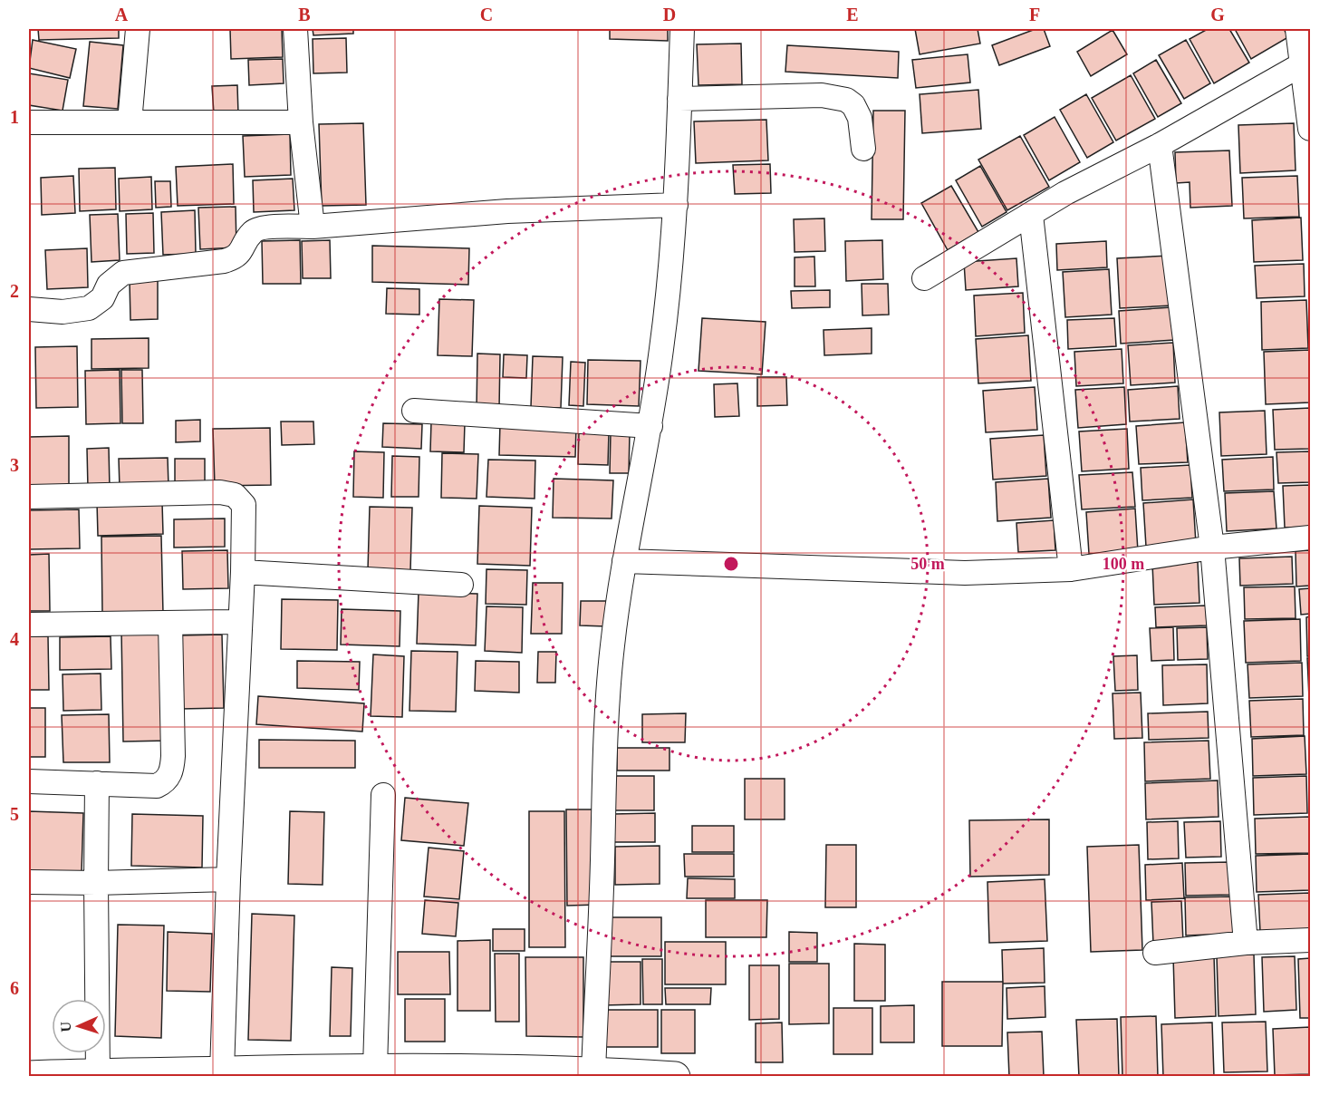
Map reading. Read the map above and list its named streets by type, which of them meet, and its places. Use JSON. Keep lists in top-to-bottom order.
{
  "north": "left",
  "grid": {
    "columns": [
      "A",
      "B",
      "C",
      "D",
      "E",
      "F",
      "G"
    ],
    "rows": [
      "1",
      "2",
      "3",
      "4",
      "5",
      "6"
    ]
  },
  "rings": ["50 m", "100 m"]
}
